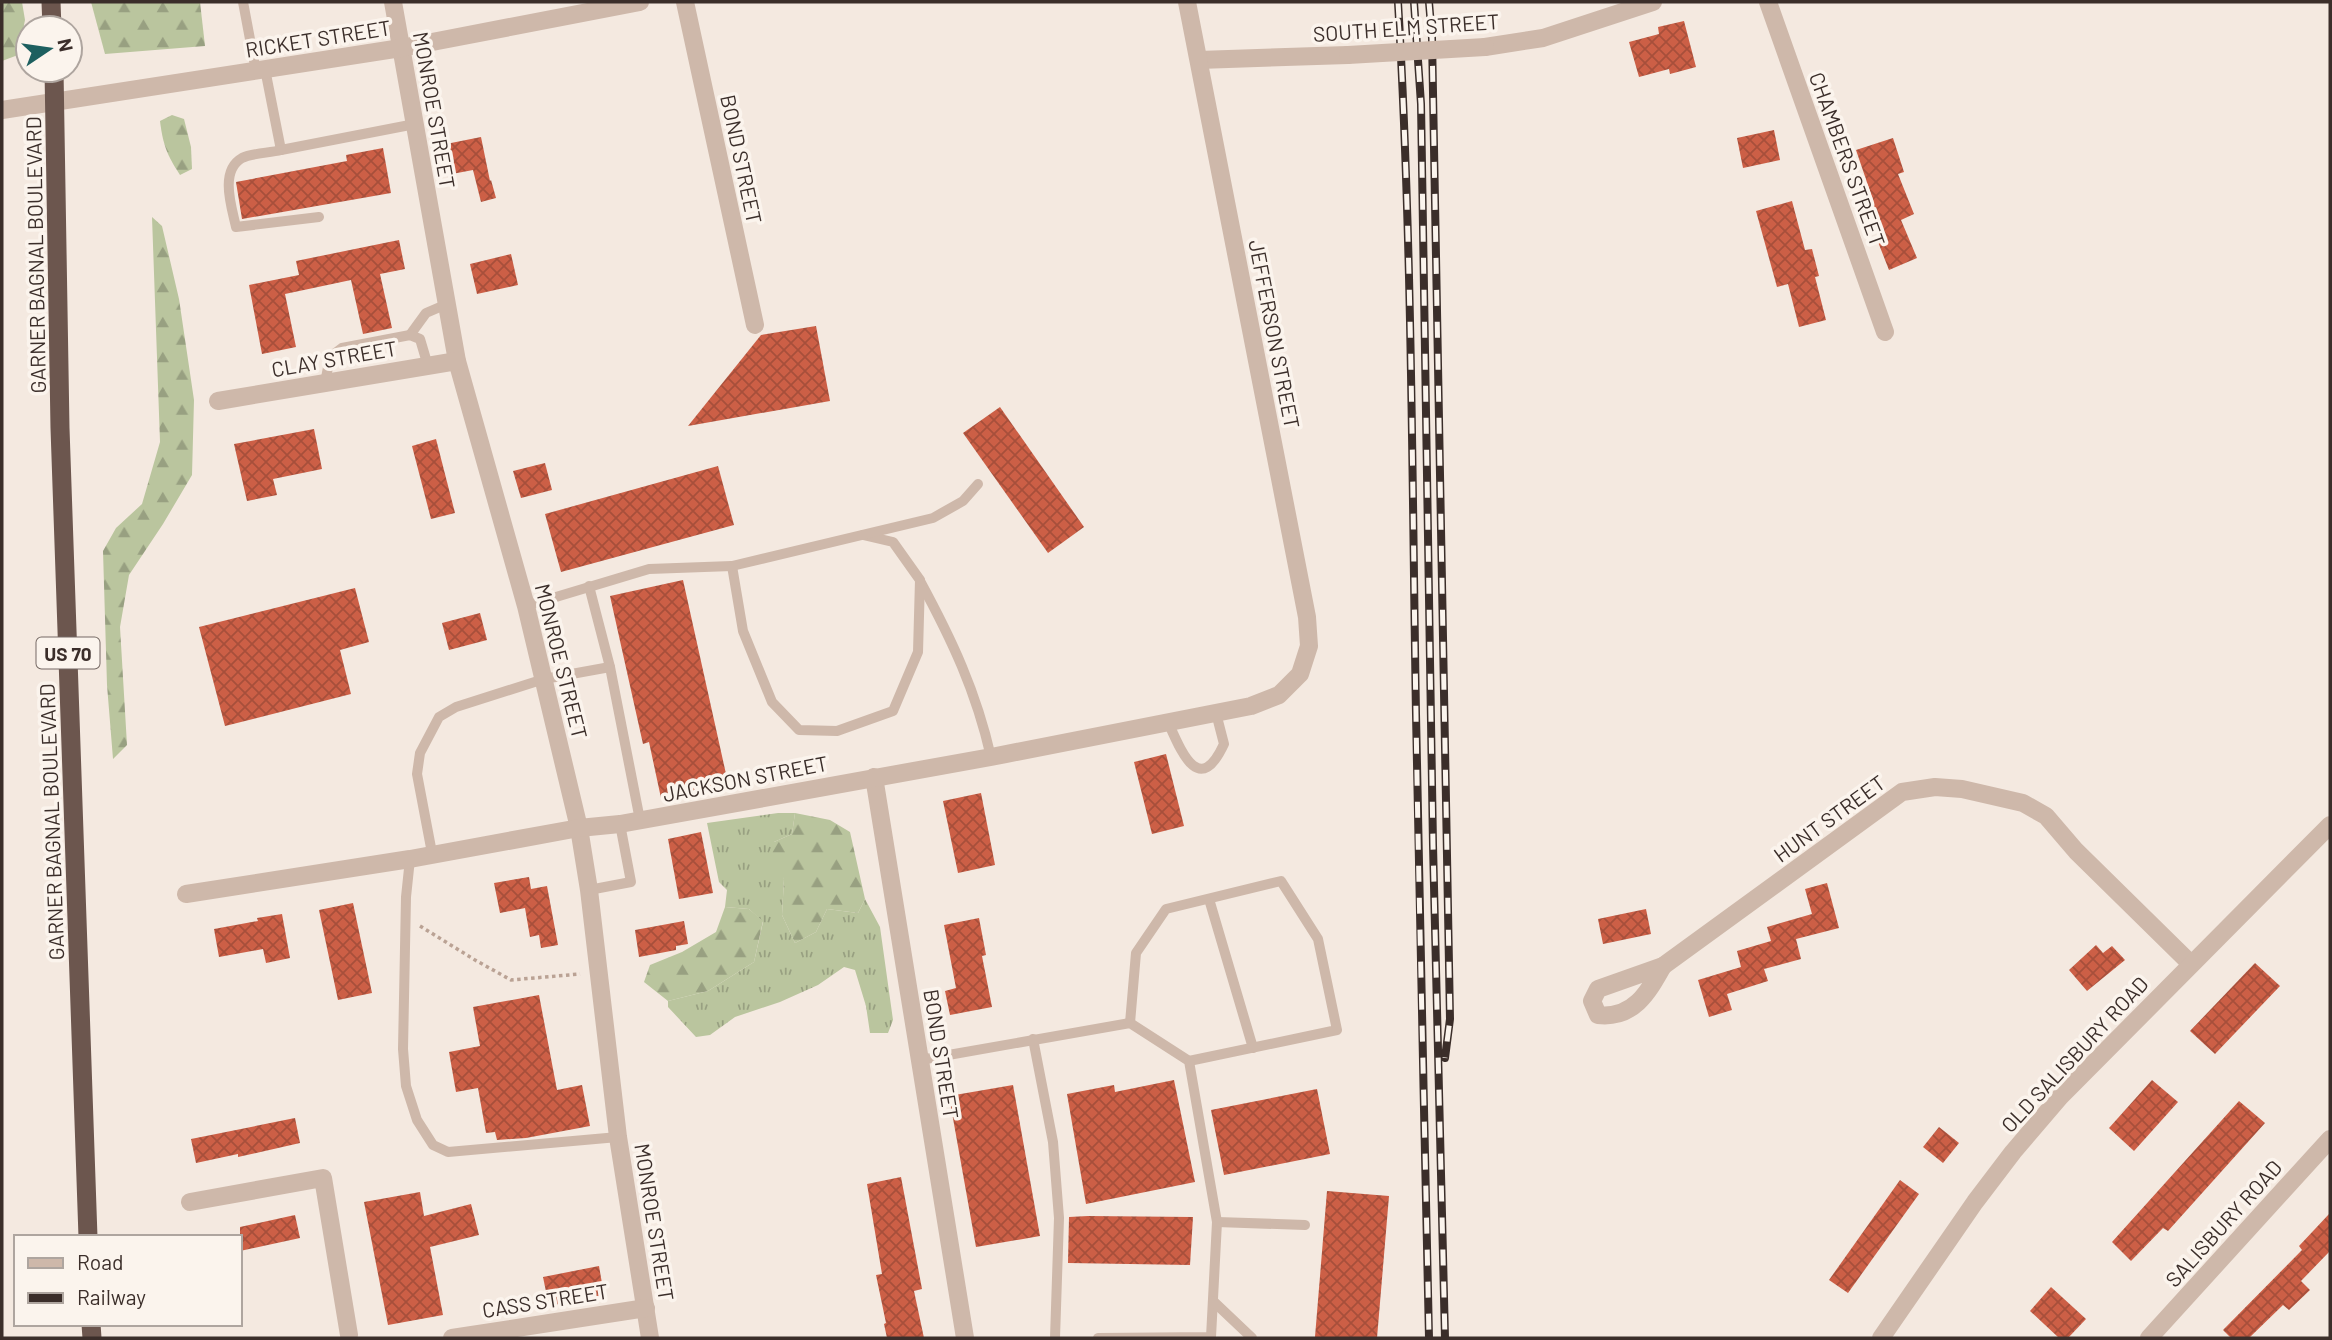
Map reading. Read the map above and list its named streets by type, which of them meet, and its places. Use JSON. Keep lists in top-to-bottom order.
{
  "streets": {
    "highway": ["GARNER BAGNAL BOULEVARD", "US 70"],
    "street": [
      "SOUTH ELM STREET",
      "RICKET STREET",
      "MONROE STREET",
      "BOND STREET",
      "CHAMBERS STREET",
      "JEFFERSON STREET",
      "CLAY STREET",
      "JACKSON STREET",
      "HUNT STREET",
      "OLD SALISBURY ROAD",
      "SALISBURY ROAD",
      "CASS STREET"
    ]
  },
  "crossings": [
    ["SOUTH ELM STREET", "JEFFERSON STREET"],
    ["RICKET STREET", "MONROE STREET"],
    ["RICKET STREET", "GARNER BAGNAL BOULEVARD"],
    ["MONROE STREET", "CLAY STREET"],
    ["MONROE STREET", "JACKSON STREET"],
    ["MONROE STREET", "CASS STREET"],
    ["BOND STREET", "JACKSON STREET"],
    ["JEFFERSON STREET", "JACKSON STREET"],
    ["HUNT STREET", "OLD SALISBURY ROAD"]
  ],
  "legend": ["Road", "Railway"],
  "north": "right"
}
